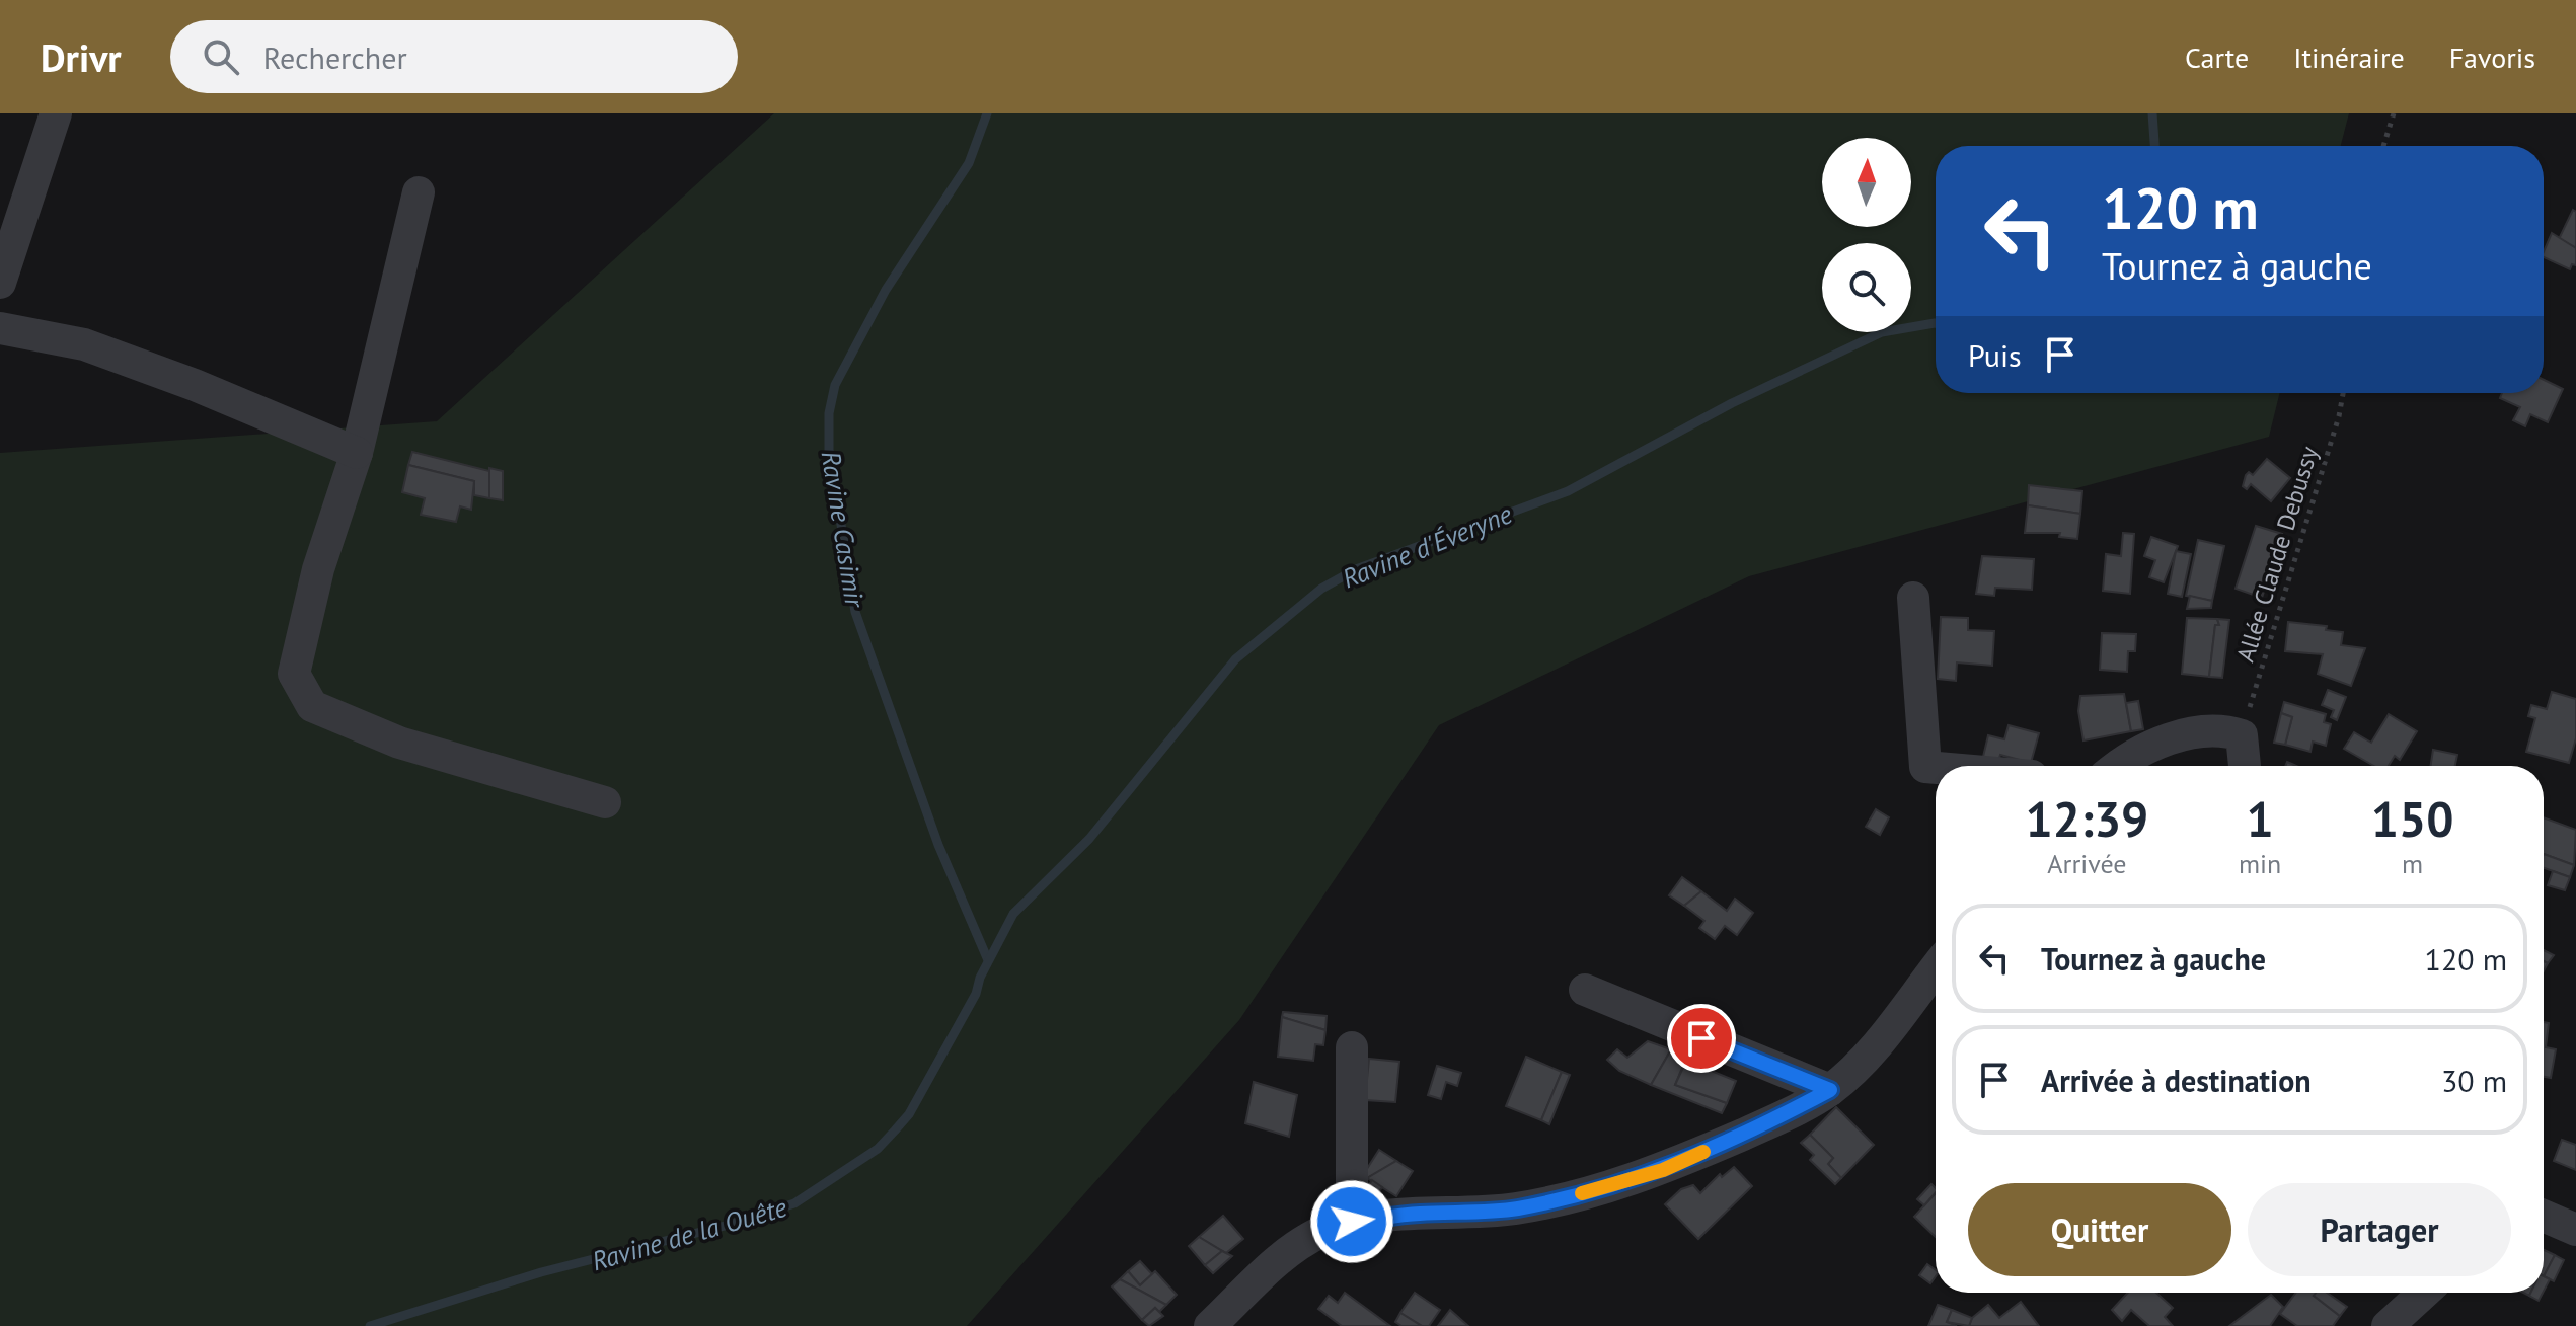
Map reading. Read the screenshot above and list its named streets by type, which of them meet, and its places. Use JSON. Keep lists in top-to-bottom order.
{
  "streets": {
    "path": ["Allée Claude Debussy"]
  },
  "water": ["Ravine Casimir", "Ravine d'Éveryne", "Ravine de la Ouête"],
  "north": "top",
  "page": {
    "header": "Drivr",
    "search": "Rechercher",
    "nav": ["Carte", "Itinéraire", "Favoris"],
    "turn": ["120 m", "Tournez à gauche"],
    "then": "Puis",
    "eta": [
      "12:39",
      "Arrivée",
      "1",
      "min",
      "150",
      "m"
    ],
    "list": [
      {
        "name": "Tournez à gauche",
        "value": "120 m"
      },
      {
        "name": "Arrivée à destination",
        "value": "30 m"
      }
    ],
    "buttons": ["Quitter", "Partager"]
  }
}
